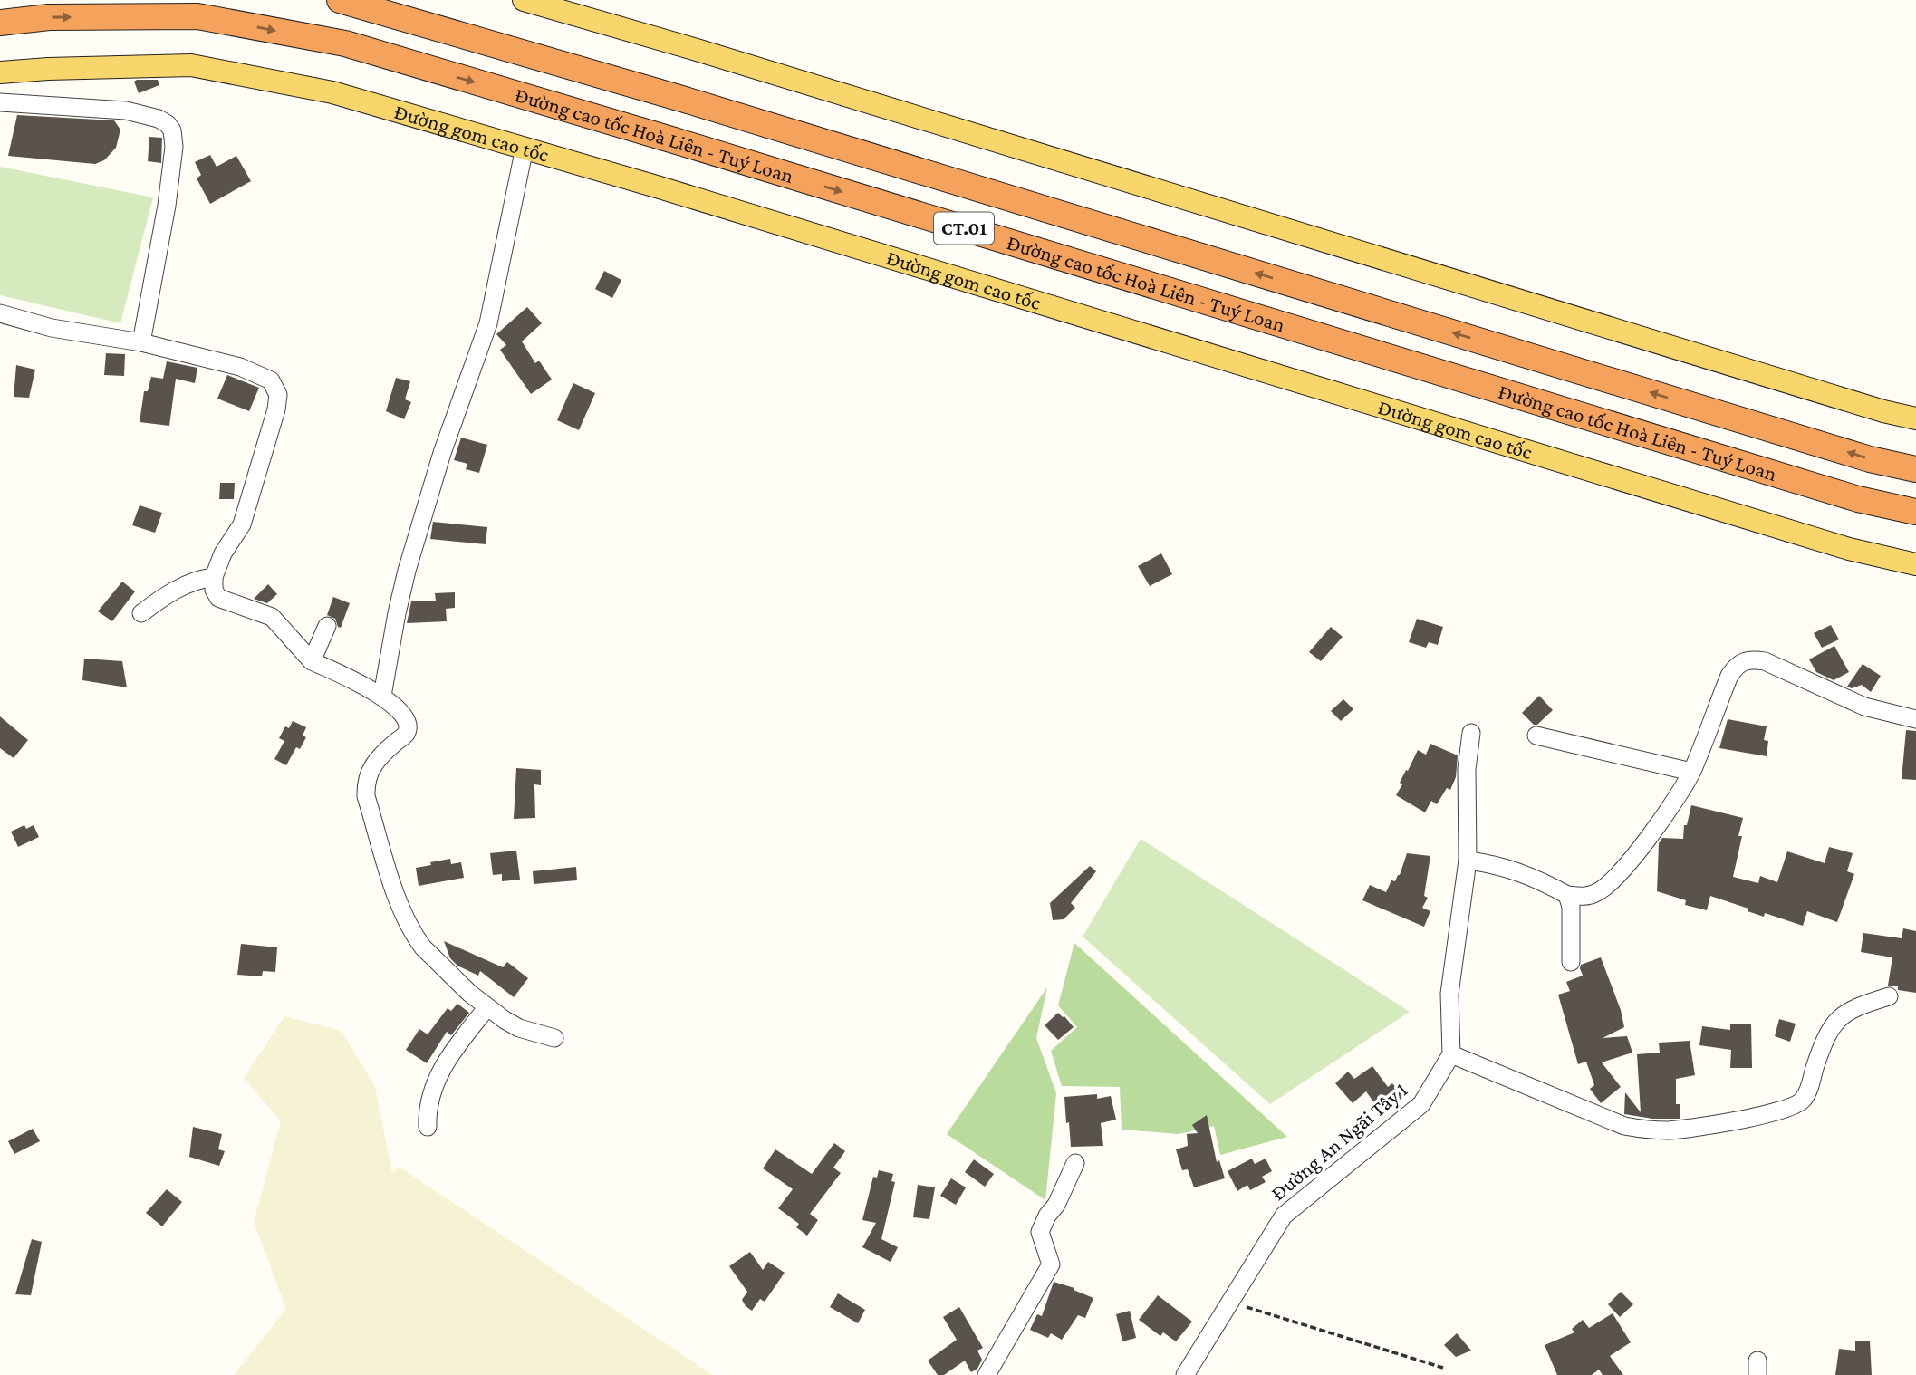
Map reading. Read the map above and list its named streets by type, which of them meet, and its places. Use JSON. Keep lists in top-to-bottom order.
{
  "streets": {
    "highway": ["Đường cao tốc Hoà Liên - Tuý Loan", "CT.01"],
    "main road": ["Đường gom cao tốc"],
    "street": ["Đường An Ngãi Tây 1"]
  }
}
